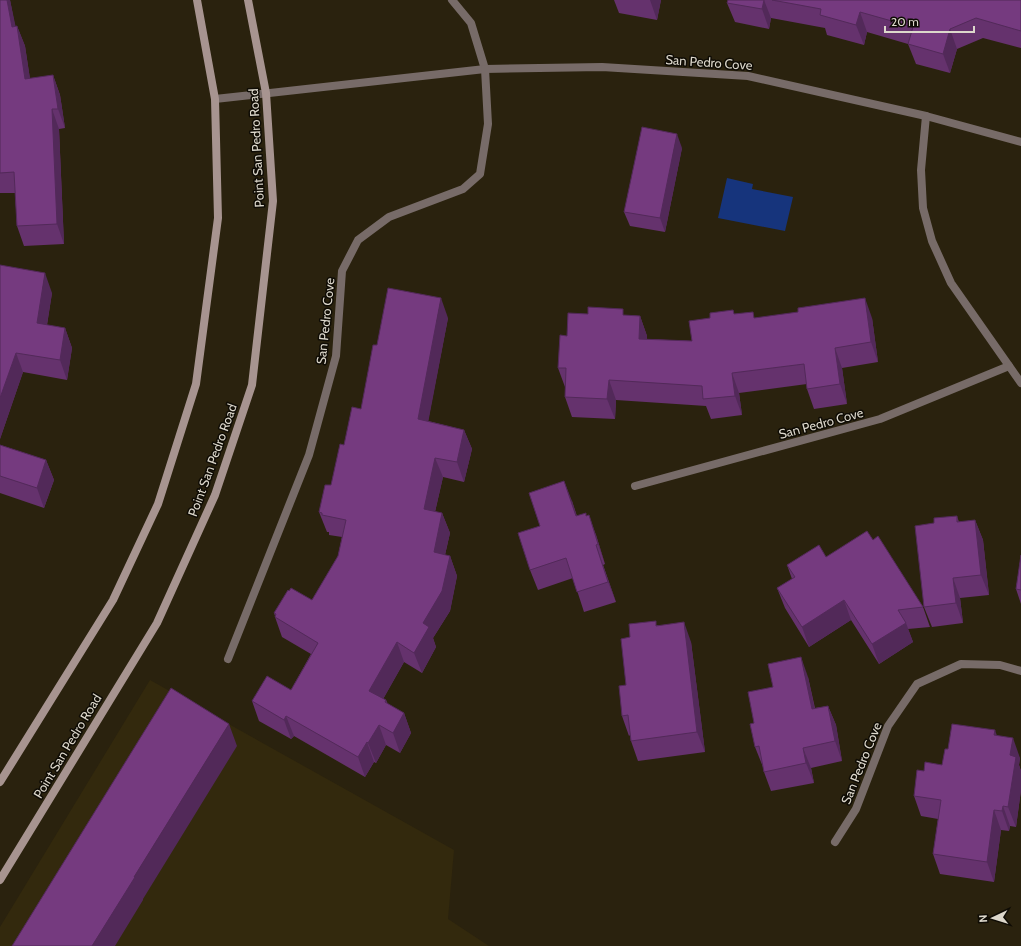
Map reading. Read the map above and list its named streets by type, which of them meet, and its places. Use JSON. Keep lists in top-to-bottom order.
{
  "streets": {
    "main road": ["Point San Pedro Road"],
    "street": ["San Pedro Cove"]
  },
  "crossings": [
    ["San Pedro Cove", "Point San Pedro Road"]
  ],
  "scale_bar": "20 m",
  "north": "left"
}
